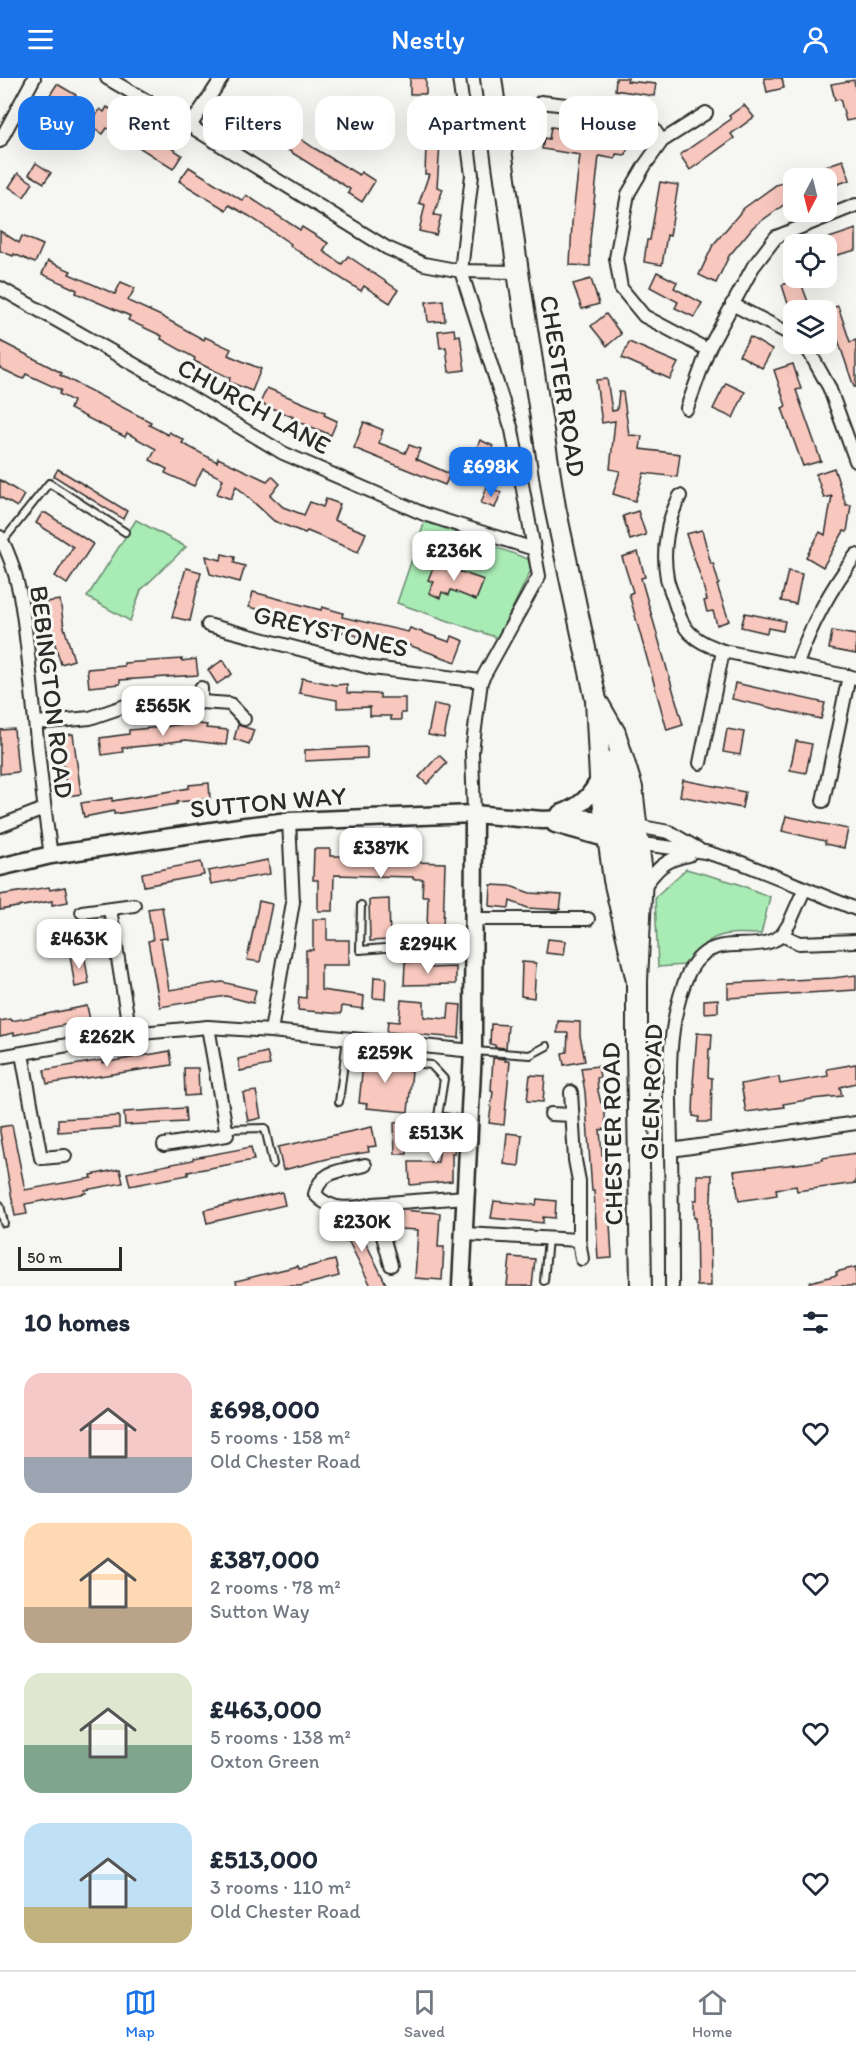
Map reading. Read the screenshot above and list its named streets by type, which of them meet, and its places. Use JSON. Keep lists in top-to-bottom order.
{
  "streets": {
    "main road": ["CHESTER ROAD", "SUTTON WAY"],
    "street": [
      "CHURCH LANE",
      "GREYSTONES",
      "BEBINGTON ROAD",
      "GLEN ROAD"
    ]
  },
  "crossings": [
    ["CHESTER ROAD", "SUTTON WAY"],
    ["BEBINGTON ROAD", "SUTTON WAY"]
  ],
  "scale_bar": "50 m",
  "north": "bottom",
  "page": {
    "header": "Nestly",
    "chip": [
      "Buy",
      "Rent",
      "Filters",
      "New",
      "Apartment",
      "House"
    ],
    "price": [
      "£698K",
      "£236K",
      "£565K",
      "£387K",
      "£463K",
      "£294K",
      "£262K",
      "£259K",
      "£513K",
      "£230K"
    ],
    "scale": "50 m",
    "heading": "10 homes",
    "list": [
      {
        "name": "£698,000",
        "note": "5 rooms · 158 m² · Old Chester Road"
      },
      {
        "name": "£387,000",
        "note": "2 rooms · 78 m² · Sutton Way"
      },
      {
        "name": "£463,000",
        "note": "5 rooms · 138 m² · Oxton Green"
      },
      {
        "name": "£513,000",
        "note": "3 rooms · 110 m² · Old Chester Road"
      }
    ],
    "tabs": ["Map", "Saved", "Home"]
  }
}
